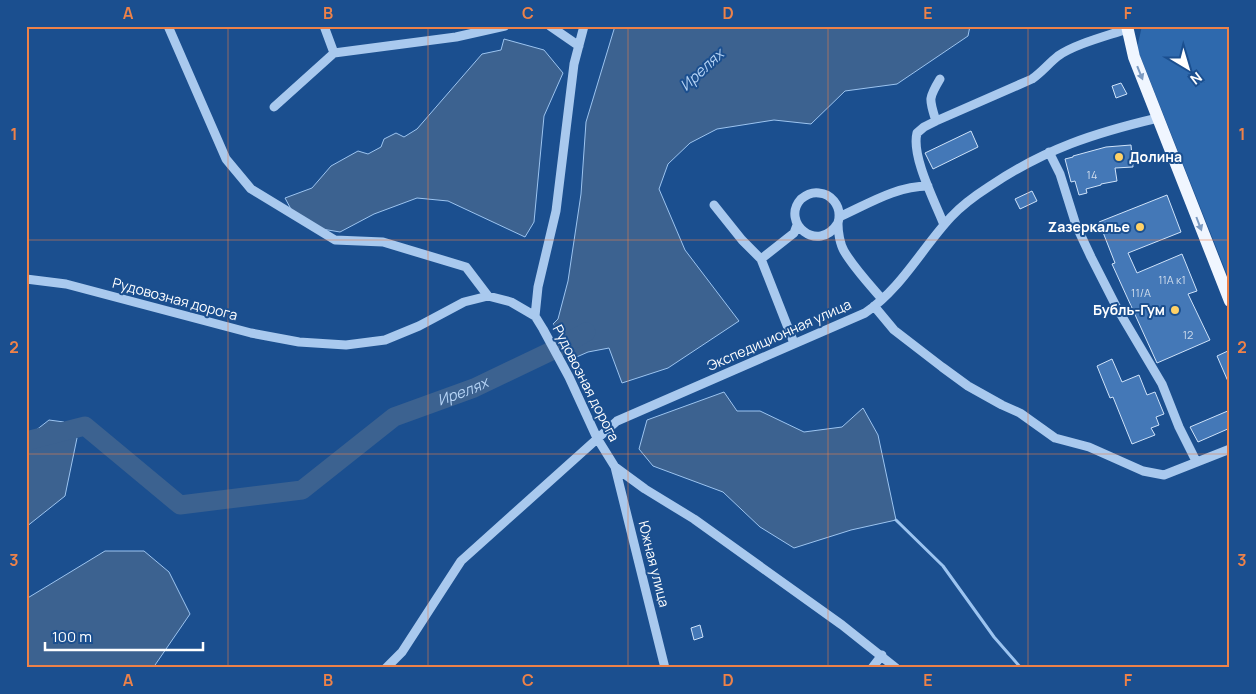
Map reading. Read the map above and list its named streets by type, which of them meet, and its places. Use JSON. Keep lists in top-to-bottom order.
{
  "streets": {
    "street": ["Рудовозная дорога", "Экспедиционная улица", "Южная улица"]
  },
  "crossings": [
    ["Рудовозная дорога", "Экспедиционная улица"],
    ["Рудовозная дорога", "Южная улица"]
  ],
  "water": ["Ирелях"],
  "places": ["Долина", "Zазеркалье", "Бубль-Гум"],
  "house_numbers": [
    "14",
    "11А к1",
    "11/А",
    "12"
  ],
  "scale_bar": "100 m",
  "north": "bottom right",
  "grid": {
    "columns": [
      "A",
      "B",
      "C",
      "D",
      "E",
      "F"
    ],
    "rows": ["1", "2", "3"]
  }
}
